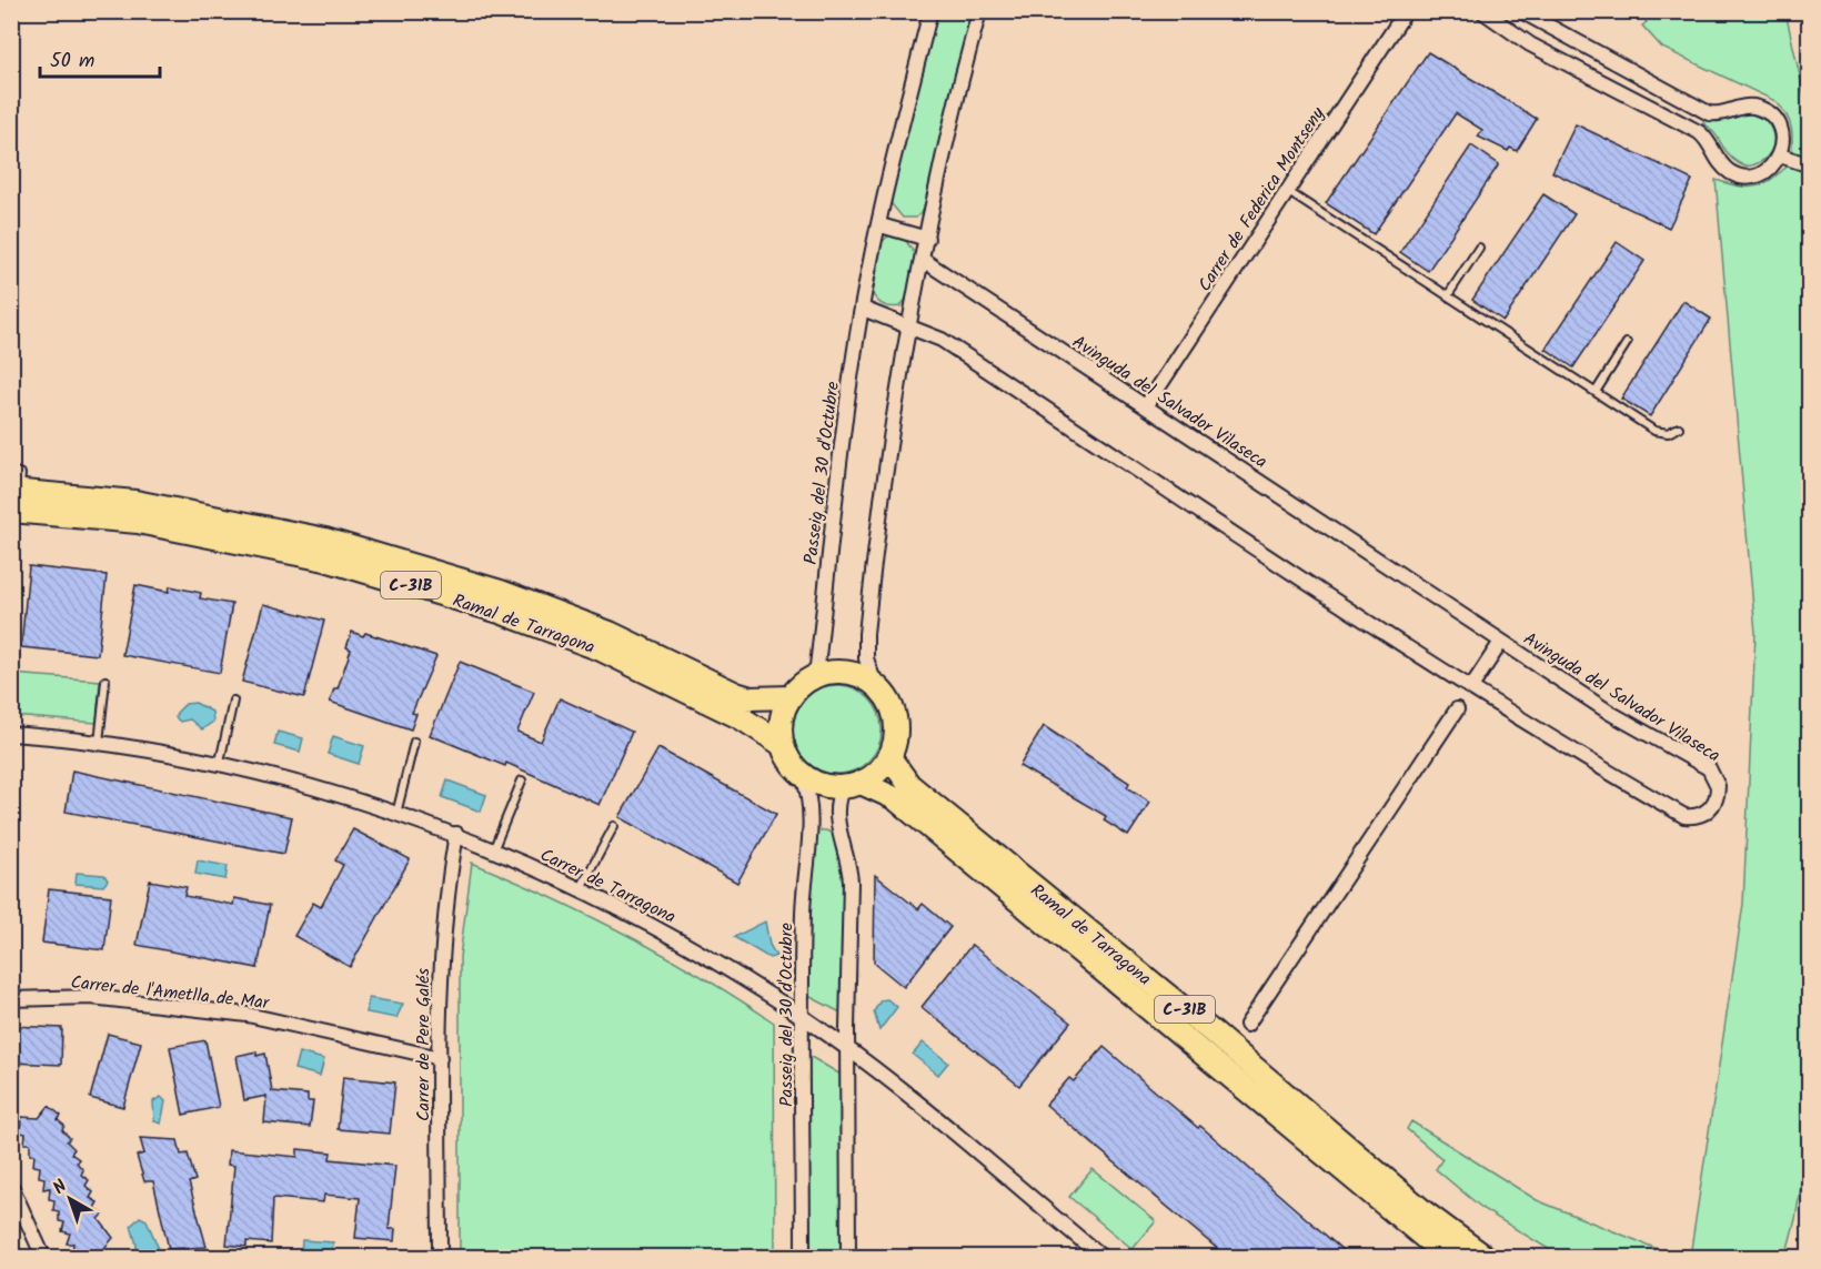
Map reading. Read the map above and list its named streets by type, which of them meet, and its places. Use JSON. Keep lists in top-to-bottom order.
{
  "streets": {
    "main road": ["C-31B", "Ramal de Tarragona"],
    "street": [
      "Carrer de Federica Montseny",
      "Avinguda del Salvador Vilaseca",
      "Passeig del 30 d'Octubre",
      "Carrer de Tarragona",
      "Carrer de l'Ametlla de Mar",
      "Carrer de Pere Galés"
    ]
  },
  "crossings": [
    ["Carrer de Federica Montseny", "Avinguda del Salvador Vilaseca"],
    ["Passeig del 30 d'Octubre", "C-31B"],
    ["Passeig del 30 d'Octubre", "Ramal de Tarragona"],
    ["Passeig del 30 d'Octubre", "Carrer de Tarragona"],
    ["C-31B", "Ramal de Tarragona"],
    ["Carrer de Tarragona", "Carrer de Pere Galés"],
    ["Carrer de l'Ametlla de Mar", "Carrer de Pere Galés"]
  ],
  "scale_bar": "50 m",
  "north": "top left"
}
